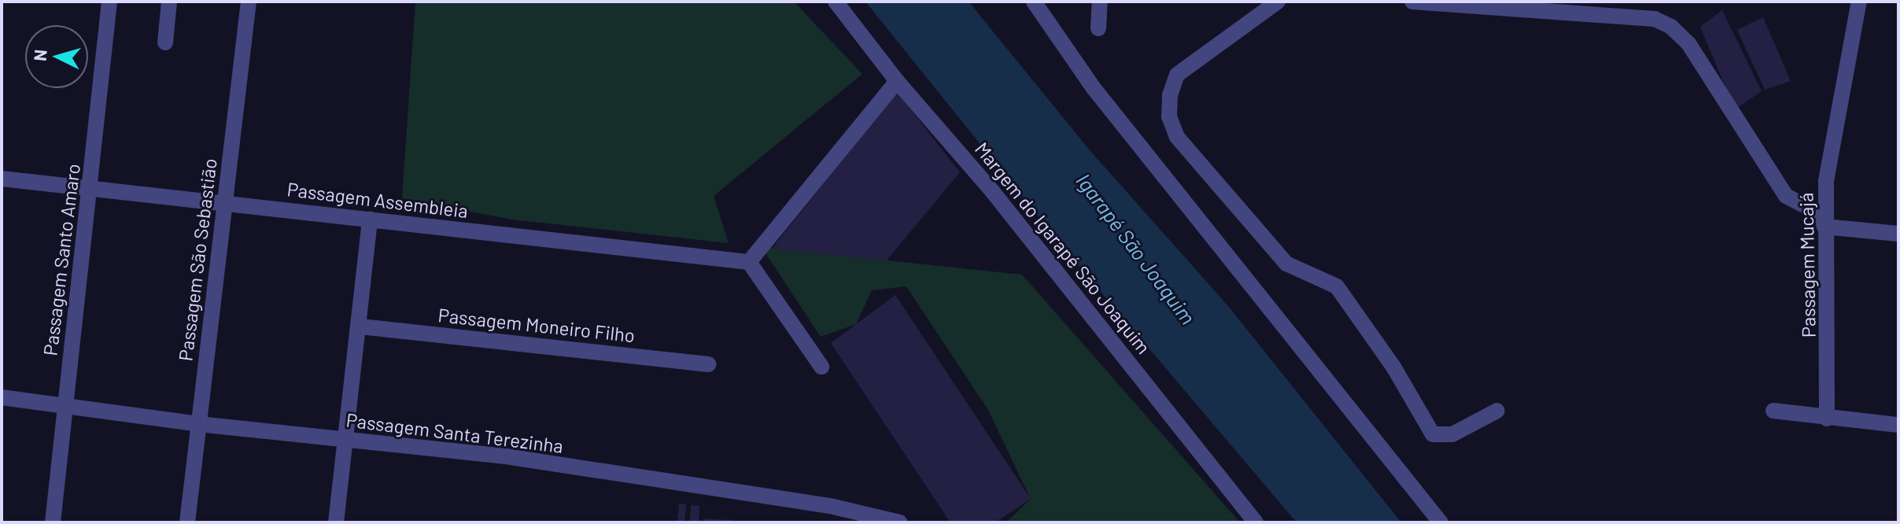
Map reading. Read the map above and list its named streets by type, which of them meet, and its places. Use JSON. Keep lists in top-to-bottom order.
{
  "streets": {
    "street": [
      "Passagem Assembleia",
      "Margem do Igarapé São Joaquim",
      "Passagem Santo Amaro",
      "Passagem São Sebastião",
      "Passagem Mucajá",
      "Passagem Moneiro Filho",
      "Passagem Santa Terezinha"
    ]
  },
  "crossings": [
    ["Passagem Assembleia", "Passagem Santo Amaro"],
    ["Passagem Assembleia", "Passagem São Sebastião"],
    ["Passagem Santo Amaro", "Passagem Santa Terezinha"],
    ["Passagem São Sebastião", "Passagem Santa Terezinha"]
  ],
  "water": ["Igarapé São Joaquim"],
  "north": "left"
}
